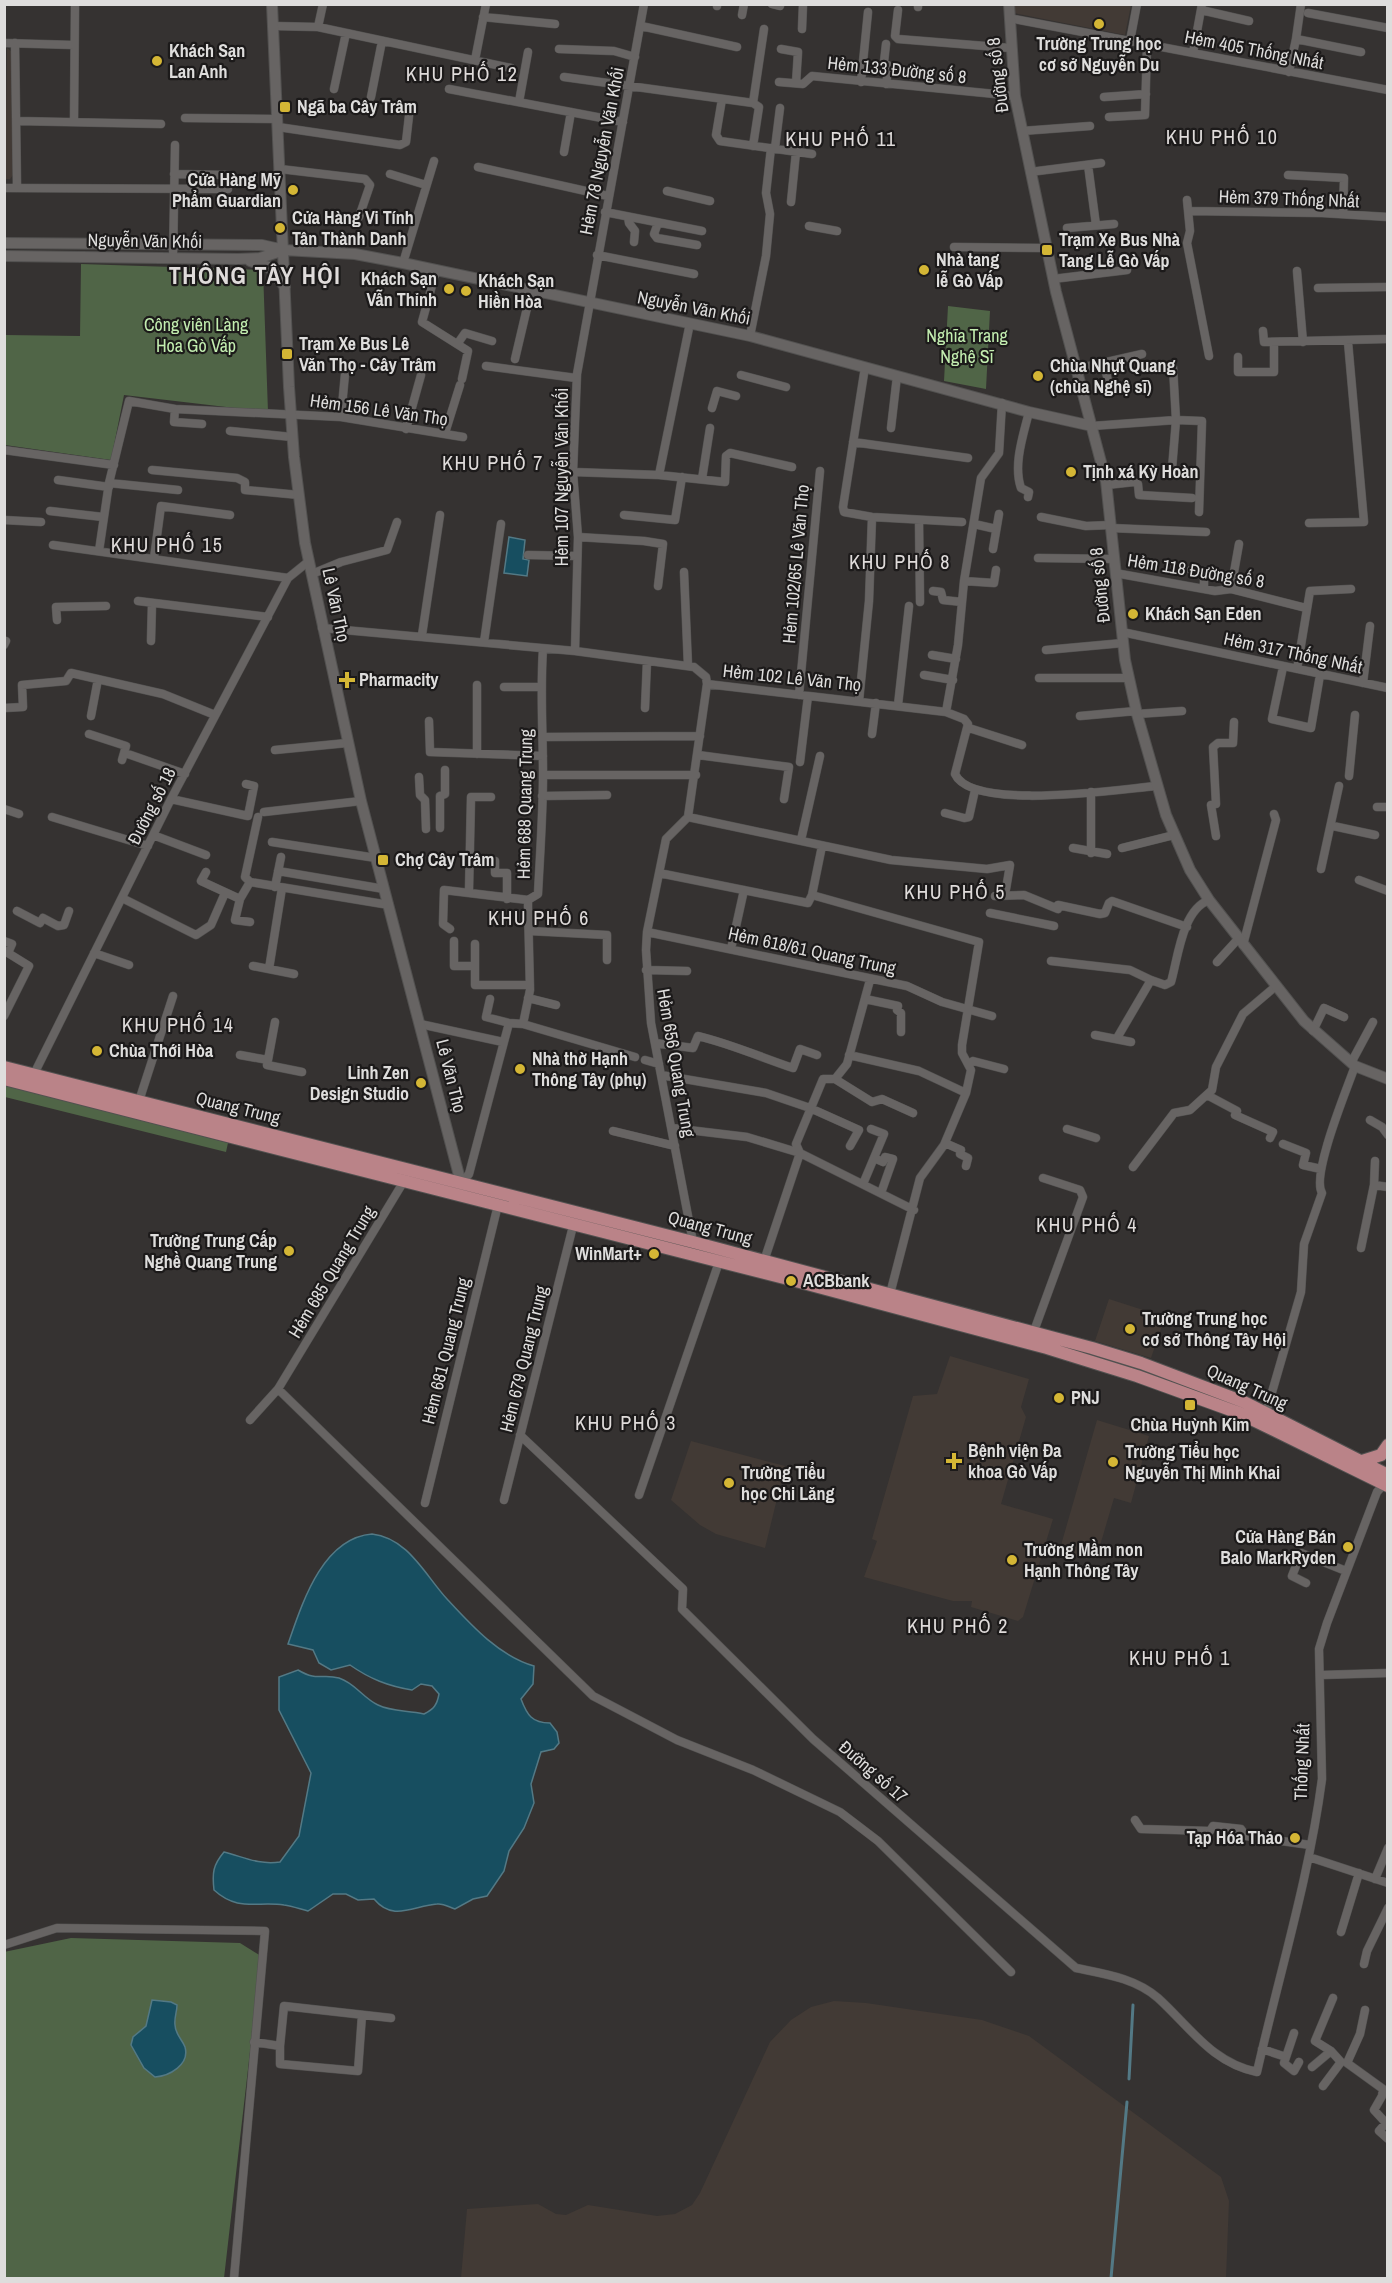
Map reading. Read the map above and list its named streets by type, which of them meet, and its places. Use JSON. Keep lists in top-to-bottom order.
{
  "streets": {
    "main road": ["Lê Văn Thọ", "Quang Trung"],
    "street": [
      "Hẻm 405 Thống Nhất",
      "Hẻm 133 Đường số 8",
      "Đường số 8",
      "Hẻm 78 Nguyễn Văn Khối",
      "Hẻm 379 Thống Nhất",
      "Nguyễn Văn Khối",
      "Hẻm 156 Lê Văn Thọ",
      "Hẻm 107 Nguyễn Văn Khối",
      "Hẻm 102/65 Lê Văn Thọ",
      "Hẻm 118 Đường số 8",
      "Hẻm 317 Thống Nhất",
      "Hẻm 102 Lê Văn Thọ",
      "Hẻm 688 Quang Trung",
      "Đường số 18",
      "Hẻm 618/61 Quang Trung",
      "Hẻm 656 Quang Trung",
      "Hẻm 685 Quang Trung",
      "Hẻm 681 Quang Trung",
      "Hẻm 679 Quang Trung",
      "Thống Nhất",
      "Đường số 17"
    ]
  },
  "crossings": [
    ["Hẻm 405 Thống Nhất", "Đường số 8"],
    ["Hẻm 133 Đường số 8", "Đường số 8"],
    ["Đường số 8", "Nguyễn Văn Khối"],
    ["Đường số 8", "Hẻm 118 Đường số 8"],
    ["Đường số 8", "Hẻm 317 Thống Nhất"],
    ["Hẻm 78 Nguyễn Văn Khối", "Nguyễn Văn Khối"],
    ["Hẻm 78 Nguyễn Văn Khối", "Hẻm 107 Nguyễn Văn Khối"],
    ["Nguyễn Văn Khối", "Hẻm 107 Nguyễn Văn Khối"],
    ["Nguyễn Văn Khối", "Lê Văn Thọ"],
    ["Hẻm 156 Lê Văn Thọ", "Lê Văn Thọ"],
    ["Hẻm 102/65 Lê Văn Thọ", "Hẻm 102 Lê Văn Thọ"],
    ["Lê Văn Thọ", "Đường số 18"],
    ["Lê Văn Thọ", "Quang Trung"],
    ["Đường số 18", "Quang Trung"],
    ["Hẻm 618/61 Quang Trung", "Hẻm 656 Quang Trung"],
    ["Hẻm 656 Quang Trung", "Quang Trung"],
    ["Quang Trung", "Hẻm 685 Quang Trung"],
    ["Quang Trung", "Hẻm 681 Quang Trung"],
    ["Quang Trung", "Hẻm 679 Quang Trung"],
    ["Quang Trung", "Thống Nhất"],
    ["Hẻm 679 Quang Trung", "Đường số 17"],
    ["Thống Nhất", "Đường số 17"]
  ],
  "districts": [
    "KHU PHỐ 12",
    "KHU PHỐ 10",
    "KHU PHỐ 11",
    "THÔNG TÂY HỘI",
    "KHU PHỐ 7",
    "KHU PHỐ 15",
    "KHU PHỐ 8",
    "KHU PHỐ 5",
    "KHU PHỐ 6",
    "KHU PHỐ 14",
    "KHU PHỐ 4",
    "KHU PHỐ 3",
    "KHU PHỐ 2",
    "KHU PHỐ 1"
  ],
  "parks": ["Công viên Làng Hoa Gò Vấp", "Nghĩa Trang Nghệ Sĩ"],
  "places": {
    "other": [
      "Trường Trung học cơ sở Nguyễn Du",
      "Khách Sạn Lan Anh",
      "Cửa Hàng Mỹ Phẩm Guardian",
      "Cửa Hàng Vi Tính Tân Thành Danh",
      "Nhà tang lễ Gò Vấp",
      "Khách Sạn Vẫn Thỉnh",
      "Khách Sạn Hiền Hòa",
      "Chùa Nhựt Quang (chùa Nghệ sĩ)",
      "Tịnh xá Kỳ Hoàn",
      "Khách Sạn Eden",
      "Chùa Thới Hòa",
      "Nhà thờ Hạnh Thông Tây (phụ)",
      "Linh Zen Design Studio",
      "Trường Trung Cấp Nghề Quang Trung",
      "WinMart+",
      "ACBbank",
      "Trường Trung học cơ sở Thông Tây Hội",
      "PNJ",
      "Trường Tiểu học Nguyễn Thị Minh Khai",
      "Trường Tiểu học Chi Lăng",
      "Cửa Hàng Bán Balo MarkRyden",
      "Trường Mầm non Hạnh Thông Tây",
      "Tạp Hóa Thảo"
    ],
    "transit": [
      "Ngã ba Cây Trâm",
      "Trạm Xe Bus Nhà Tang Lễ Gò Vấp",
      "Trạm Xe Bus Lê Văn Thọ - Cây Trâm",
      "Chợ Cây Trâm",
      "Chùa Huỳnh Kim"
    ],
    "health": ["Pharmacity", "Bệnh viện Đa khoa Gò Vấp"]
  }
}
